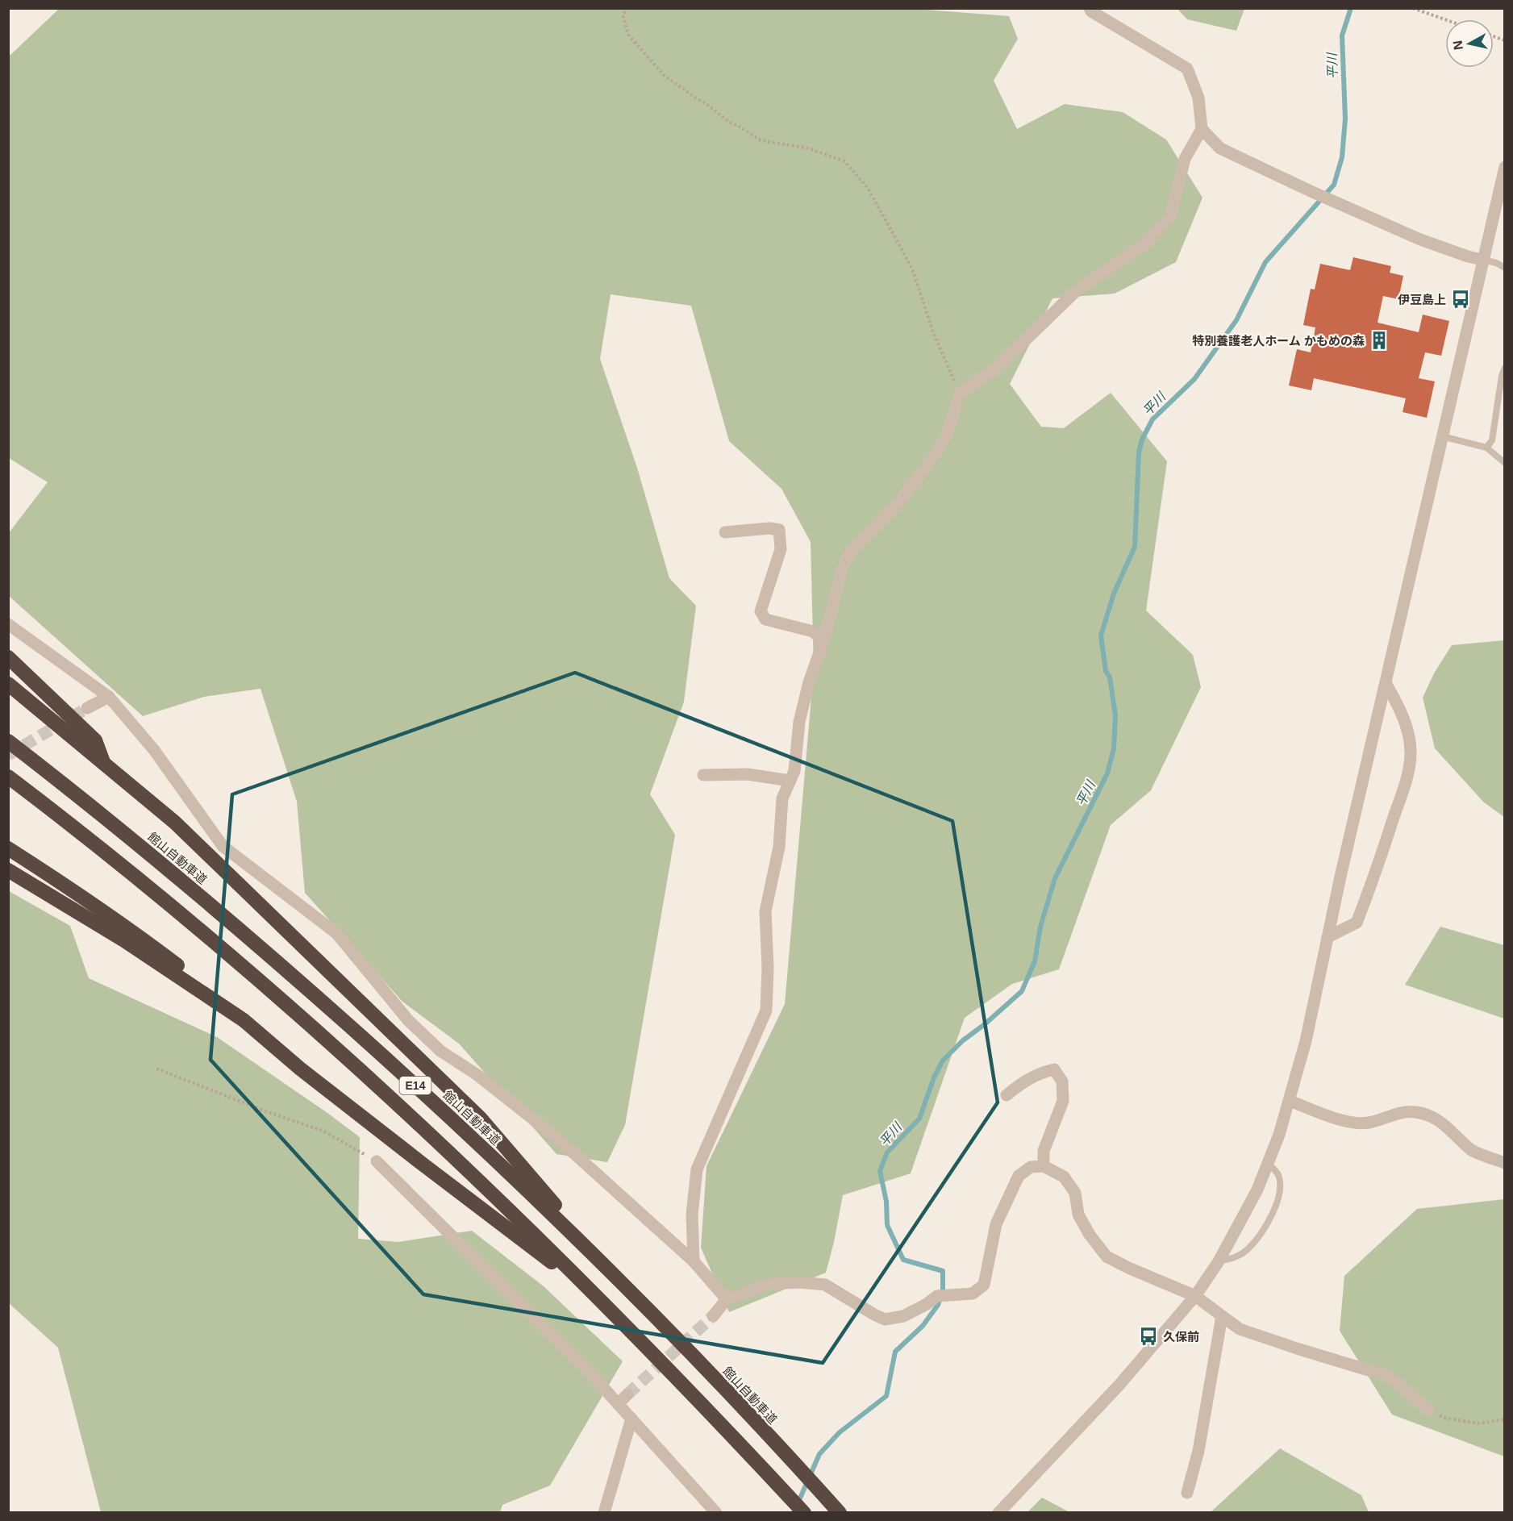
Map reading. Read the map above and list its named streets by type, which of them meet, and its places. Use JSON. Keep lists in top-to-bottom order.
{
  "streets": {
    "highway": ["館山自動車道", "E14"]
  },
  "water": ["平川"],
  "places": {
    "bus stop": ["伊豆島上", "久保前"],
    "building": ["特別養護老人ホーム かもめの森"]
  },
  "north": "left"
}
